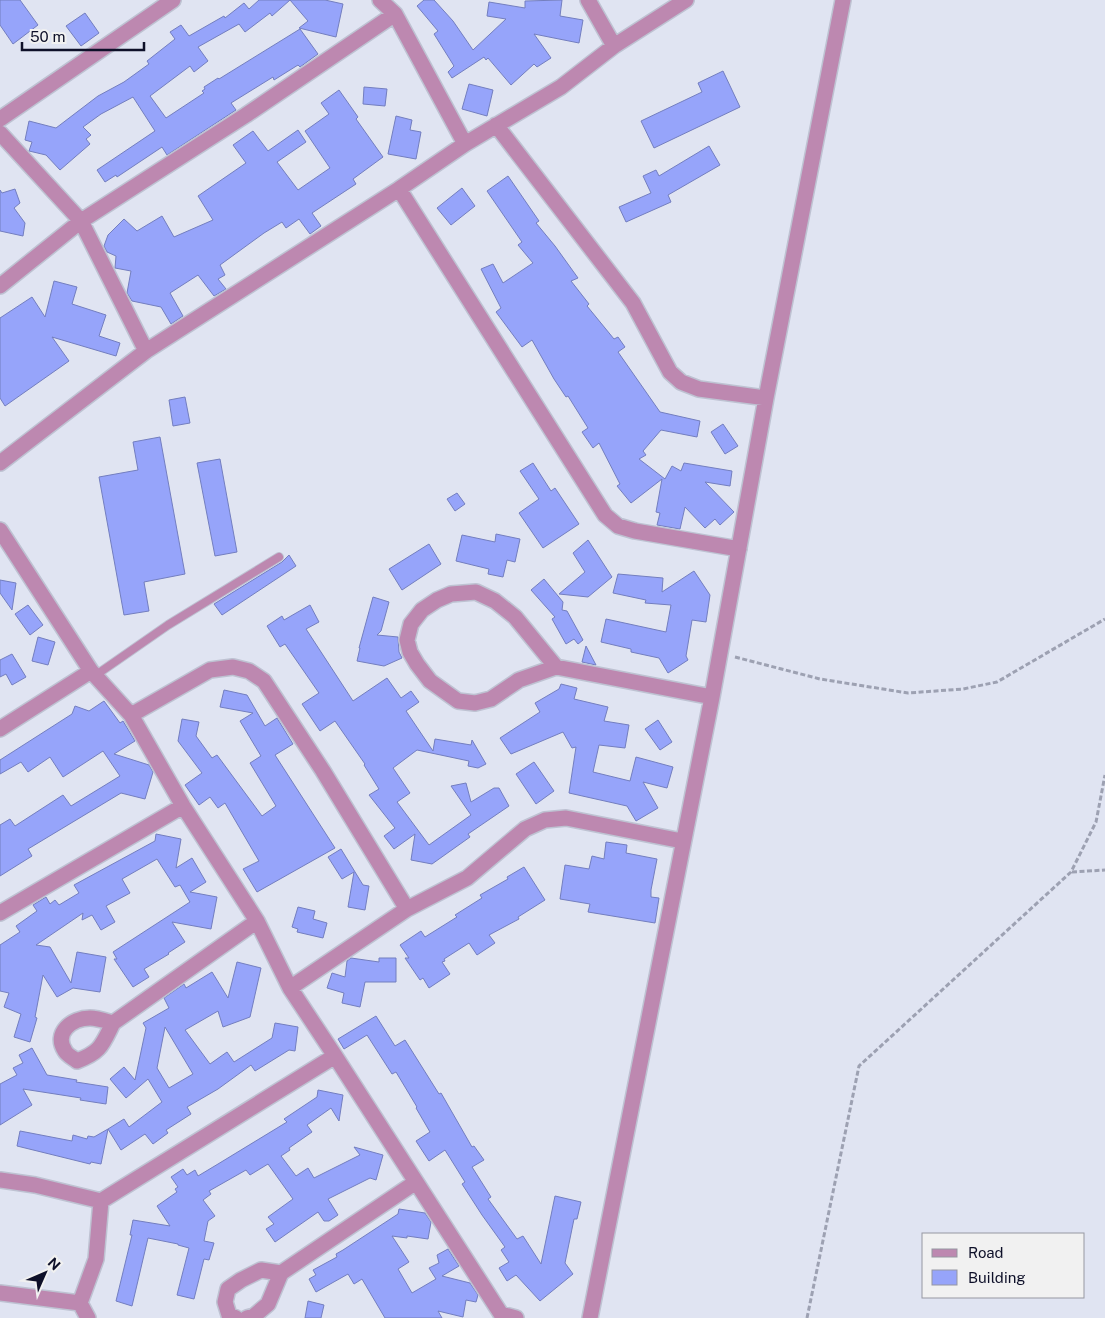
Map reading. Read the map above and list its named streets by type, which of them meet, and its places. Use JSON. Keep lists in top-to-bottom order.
{
  "legend": ["Road", "Building"],
  "scale_bar": "50 m",
  "north": "top right"
}
